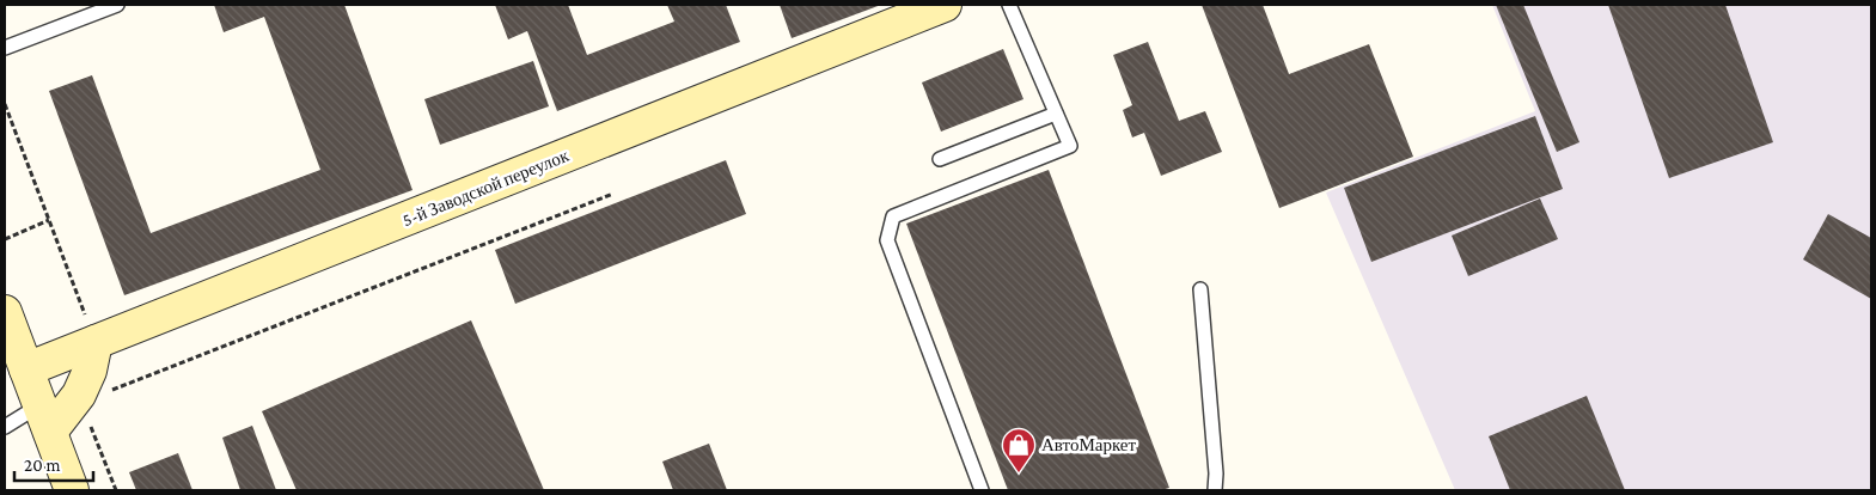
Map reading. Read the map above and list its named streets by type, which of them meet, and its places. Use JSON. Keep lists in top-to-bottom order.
{
  "streets": {
    "street": ["5-й Заводской переулок"]
  },
  "places": {
    "shop": ["АвтоМаркет"]
  },
  "scale_bar": "20 m"
}
